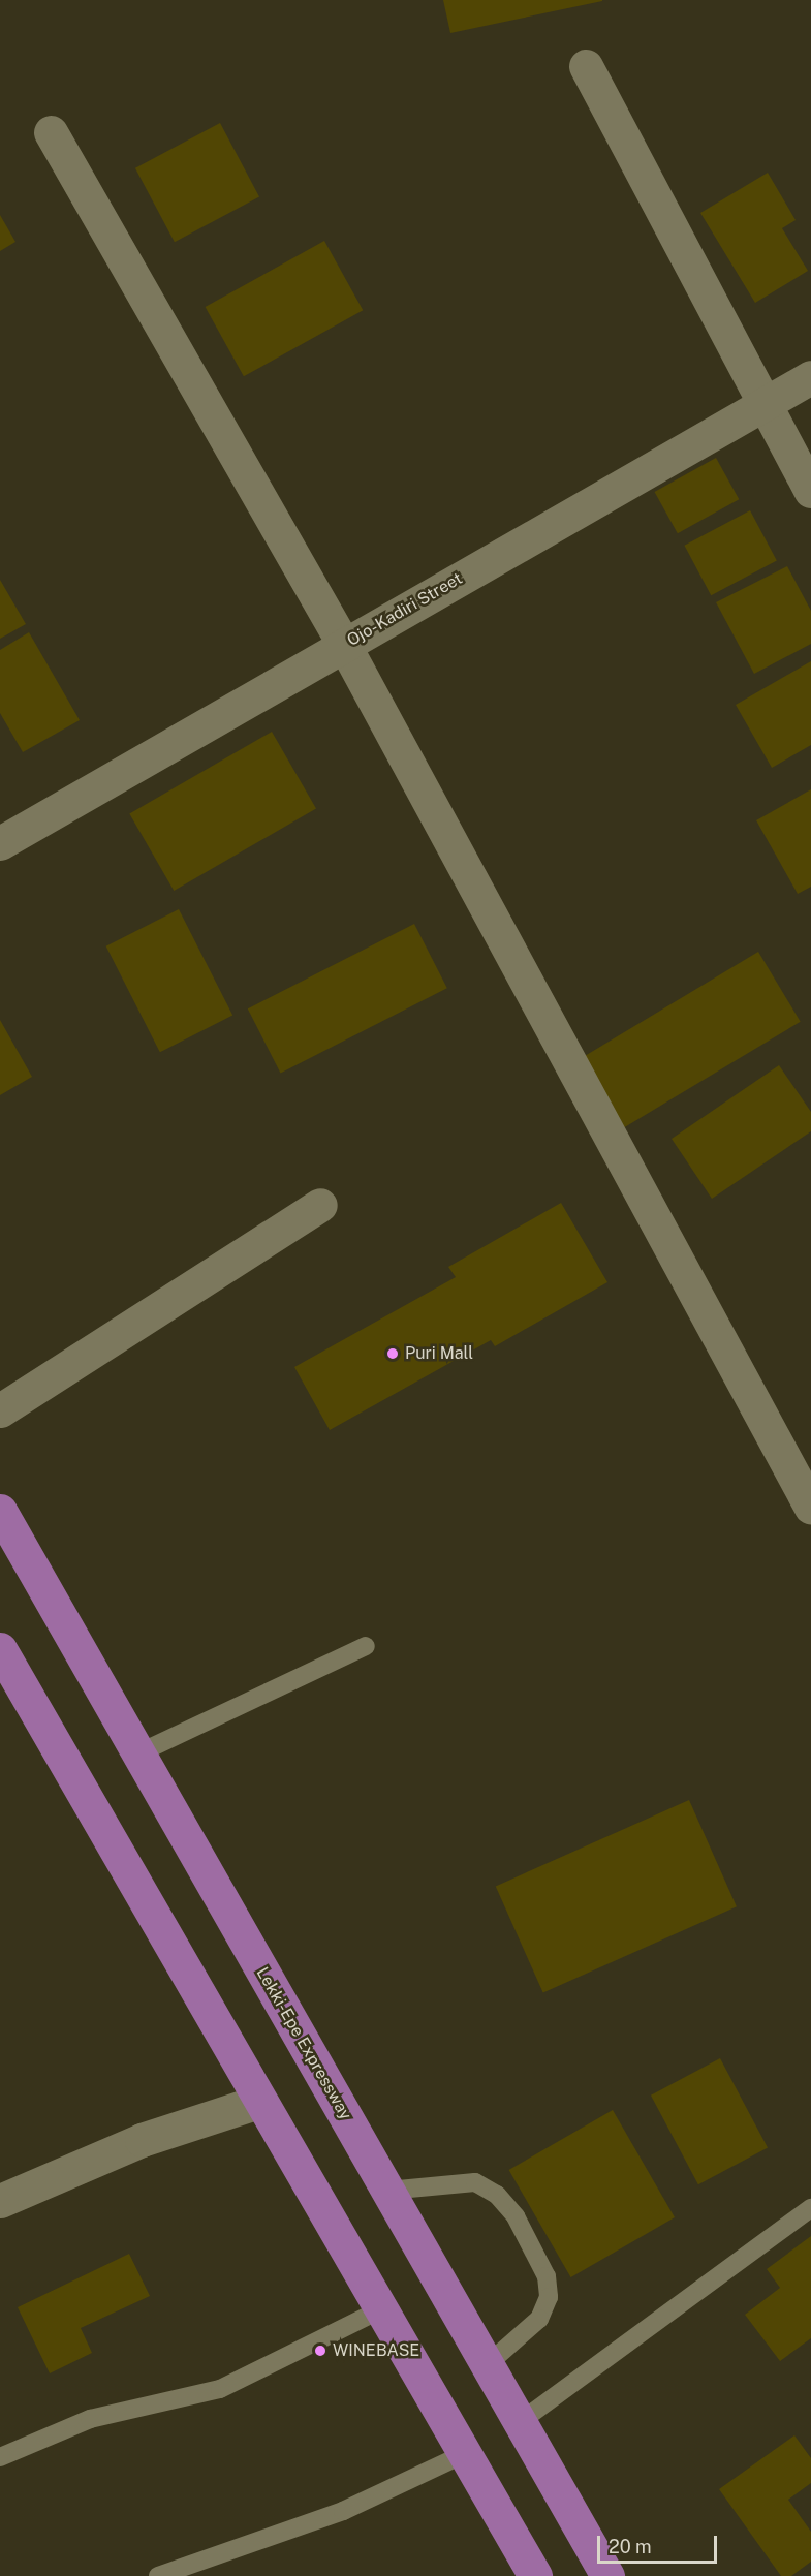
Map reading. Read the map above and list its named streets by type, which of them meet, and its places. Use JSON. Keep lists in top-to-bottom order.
{
  "streets": {
    "highway": ["Lekki-Epe Expressway"],
    "street": ["Ojo-Kadiri Street"]
  },
  "places": ["Puri Mall", "WINEBASE"],
  "scale_bar": "20 m"
}
